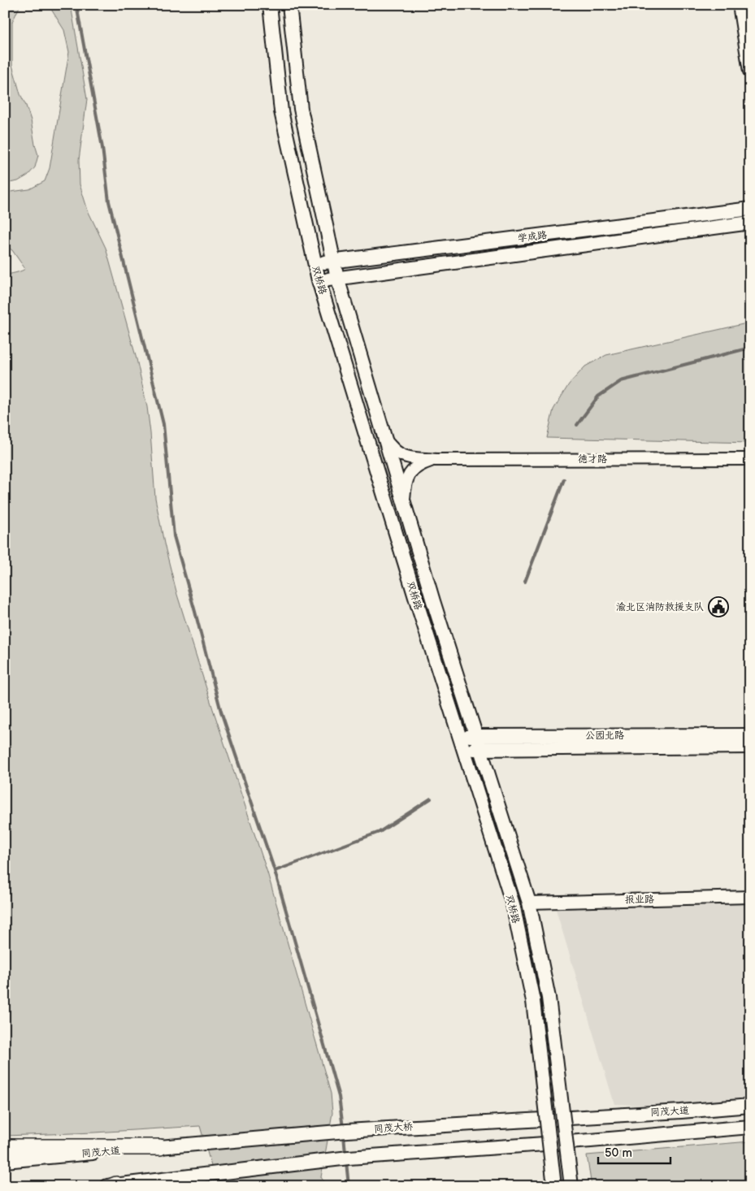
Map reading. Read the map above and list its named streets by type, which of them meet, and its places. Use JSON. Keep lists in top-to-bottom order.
{
  "streets": {
    "main road": [
      "学成路",
      "双桥路",
      "公园北路",
      "同茂大道",
      "同茂大桥"
    ],
    "street": ["德才路", "报业路"]
  },
  "crossings": [
    ["学成路", "双桥路"],
    ["双桥路", "德才路"],
    ["双桥路", "公园北路"],
    ["双桥路", "报业路"],
    ["同茂大道", "同茂大桥"]
  ],
  "places": {
    "public building": ["渝北区消防救援支队"]
  },
  "scale_bar": "50 m"
}
